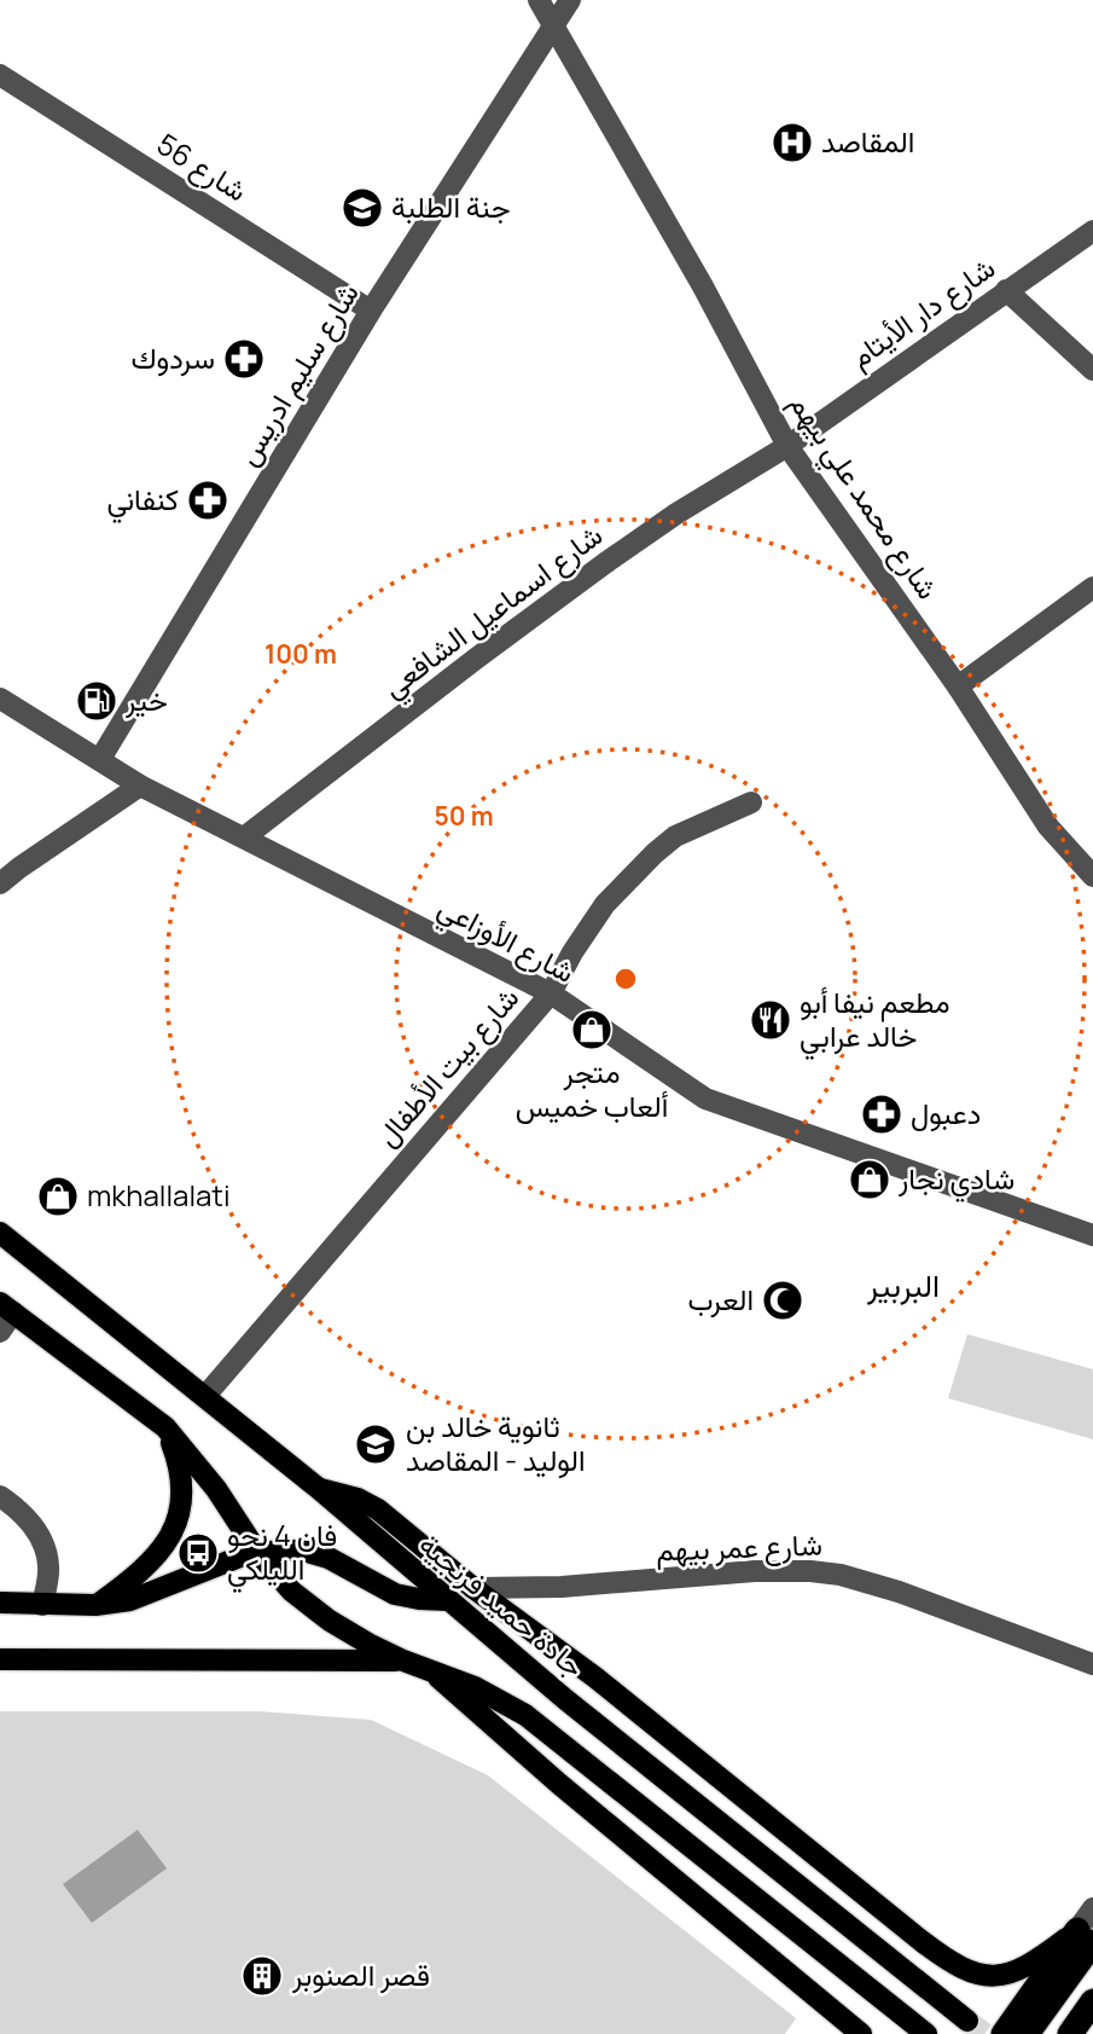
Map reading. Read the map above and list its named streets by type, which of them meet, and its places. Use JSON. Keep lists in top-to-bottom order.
{
  "streets": {
    "main road": ["جادة حميد فرنجية"],
    "street": [
      "شارع 56",
      "شارع دار الأيتام",
      "شارع سليم ادريس",
      "شارع محمد علي بيهم",
      "شارع اسماعيل الشافعي",
      "شارع الأوزاعي",
      "شارع بيت الأطفال",
      "شارع عمر بيهم"
    ]
  },
  "crossings": [
    ["شارع 56", "شارع سليم ادريس"],
    ["شارع دار الأيتام", "شارع محمد علي بيهم"],
    ["شارع دار الأيتام", "شارع اسماعيل الشافعي"],
    ["شارع سليم ادريس", "شارع محمد علي بيهم"],
    ["شارع سليم ادريس", "شارع الأوزاعي"],
    ["شارع محمد علي بيهم", "شارع اسماعيل الشافعي"],
    ["شارع اسماعيل الشافعي", "شارع الأوزاعي"],
    ["شارع الأوزاعي", "شارع بيت الأطفال"],
    ["شارع بيت الأطفال", "جادة حميد فرنجية"]
  ],
  "districts": ["البربير"],
  "places": {
    "hospital": ["المقاصد"],
    "school or university": ["جنة الطلبة", "ثانوية خالد بن الوليد - المقاصد"],
    "pharmacy": ["سردوك", "كنفاني", "دعبول"],
    "fuel station": ["خير"],
    "restaurant": ["مطعم نيفا أبو خالد عرابي"],
    "shop": ["متجر ألعاب خميس", "شادي نجار", "mkhallalati"],
    "mosque": ["العرب"],
    "bus stop": ["فان 4 نحو الليلكي"],
    "building": ["قصر الصنوبر"]
  },
  "rings": ["100 m", "50 m"]
}
